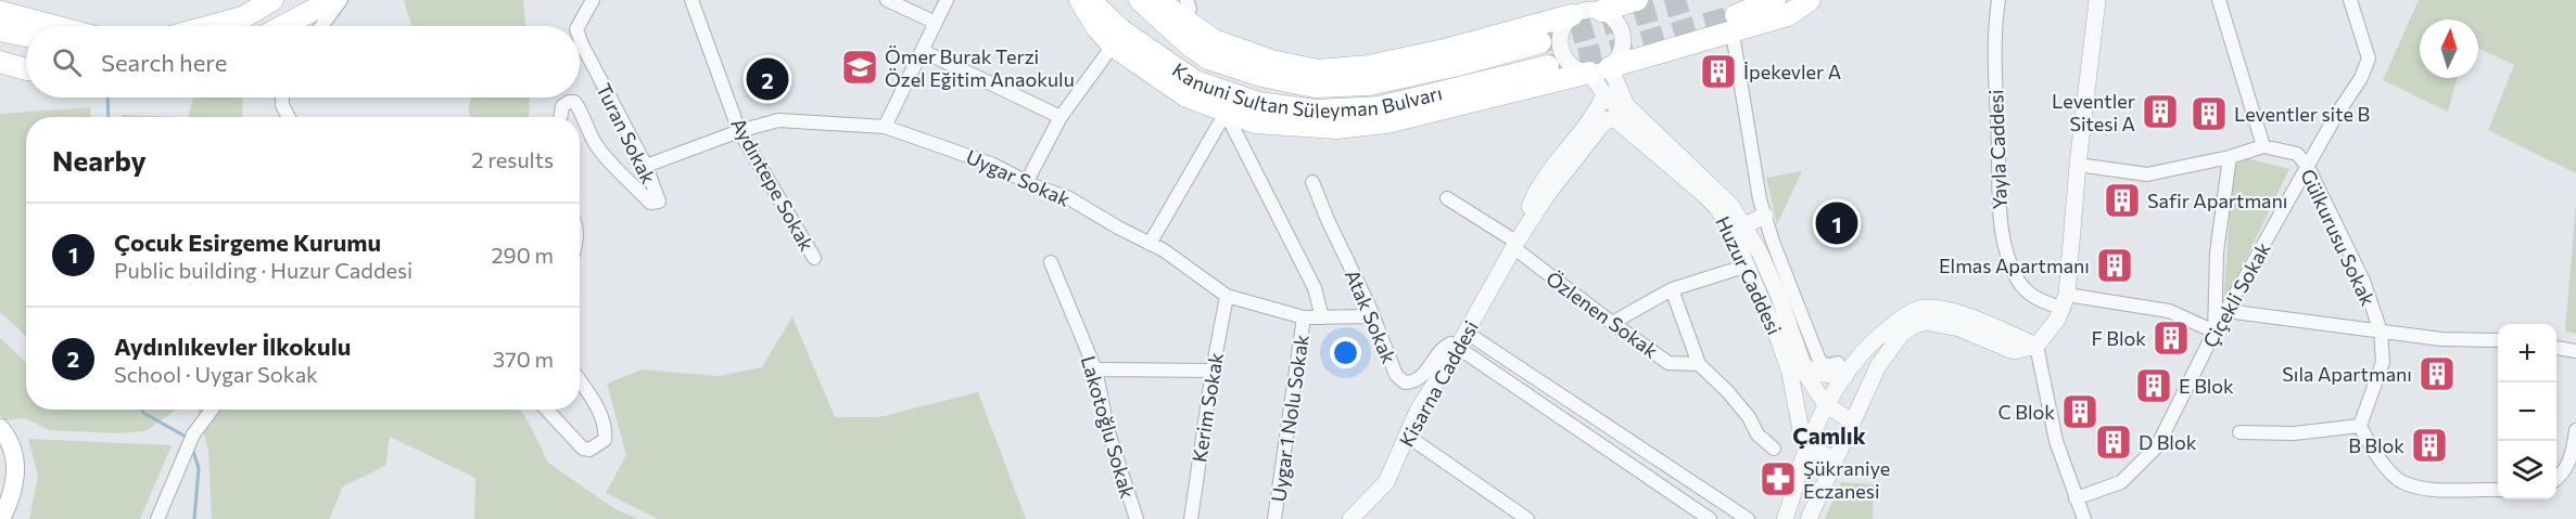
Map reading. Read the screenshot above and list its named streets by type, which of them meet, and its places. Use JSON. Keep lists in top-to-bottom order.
{
  "streets": {
    "main road": ["Kanuni Sultan Süleyman Bulvarı"],
    "street": [
      "Turan Sokak",
      "Yayla Caddesi",
      "Uygar Sokak",
      "Aydıntepe Sokak",
      "Gülkurusu Sokak",
      "Huzur Caddesi",
      "Çiçekli Sokak",
      "Özlenen Sokak",
      "Atak Sokak",
      "Kisarna Caddesi",
      "Kerim Sokak",
      "Uygar 1 Nolu Sokak",
      "Lakotoğlu Sokak"
    ]
  },
  "crossings": [
    ["Turan Sokak", "Uygar Sokak"],
    ["Yayla Caddesi", "Çiçekli Sokak"],
    ["Uygar Sokak", "Aydıntepe Sokak"],
    ["Uygar Sokak", "Atak Sokak"],
    ["Uygar Sokak", "Kerim Sokak"],
    ["Uygar Sokak", "Uygar 1 Nolu Sokak"],
    ["Gülkurusu Sokak", "Çiçekli Sokak"],
    ["Özlenen Sokak", "Kisarna Caddesi"],
    ["Atak Sokak", "Kisarna Caddesi"]
  ],
  "districts": ["Çamlık"],
  "places": {
    "school or university": ["Ömer Burak Terzi Özel Eğitim Anaokulu"],
    "building": [
      "İpekevler A",
      "Leventler Sitesi A",
      "Leventler site B",
      "Safir Apartmanı",
      "Elmas Apartmanı",
      "F Blok",
      "Sıla Apartmanı",
      "E Blok",
      "C Blok",
      "D Blok",
      "B Blok"
    ],
    "pharmacy": ["Şükraniye Eczanesi"]
  },
  "north": "top",
  "page": {
    "search": "Search here",
    "pins": ["2", "1"],
    "heading": ["Nearby", "2 results"],
    "list": [
      {
        "mark": "1",
        "name": "Çocuk Esirgeme Kurumu",
        "note": "Public building · Huzur Caddesi",
        "value": "290 m"
      },
      {
        "mark": "2",
        "name": "Aydınlıkevler İlkokulu",
        "note": "School · Uygar Sokak",
        "value": "370 m"
      }
    ],
    "map_buttons": ["+", "−"]
  }
}
